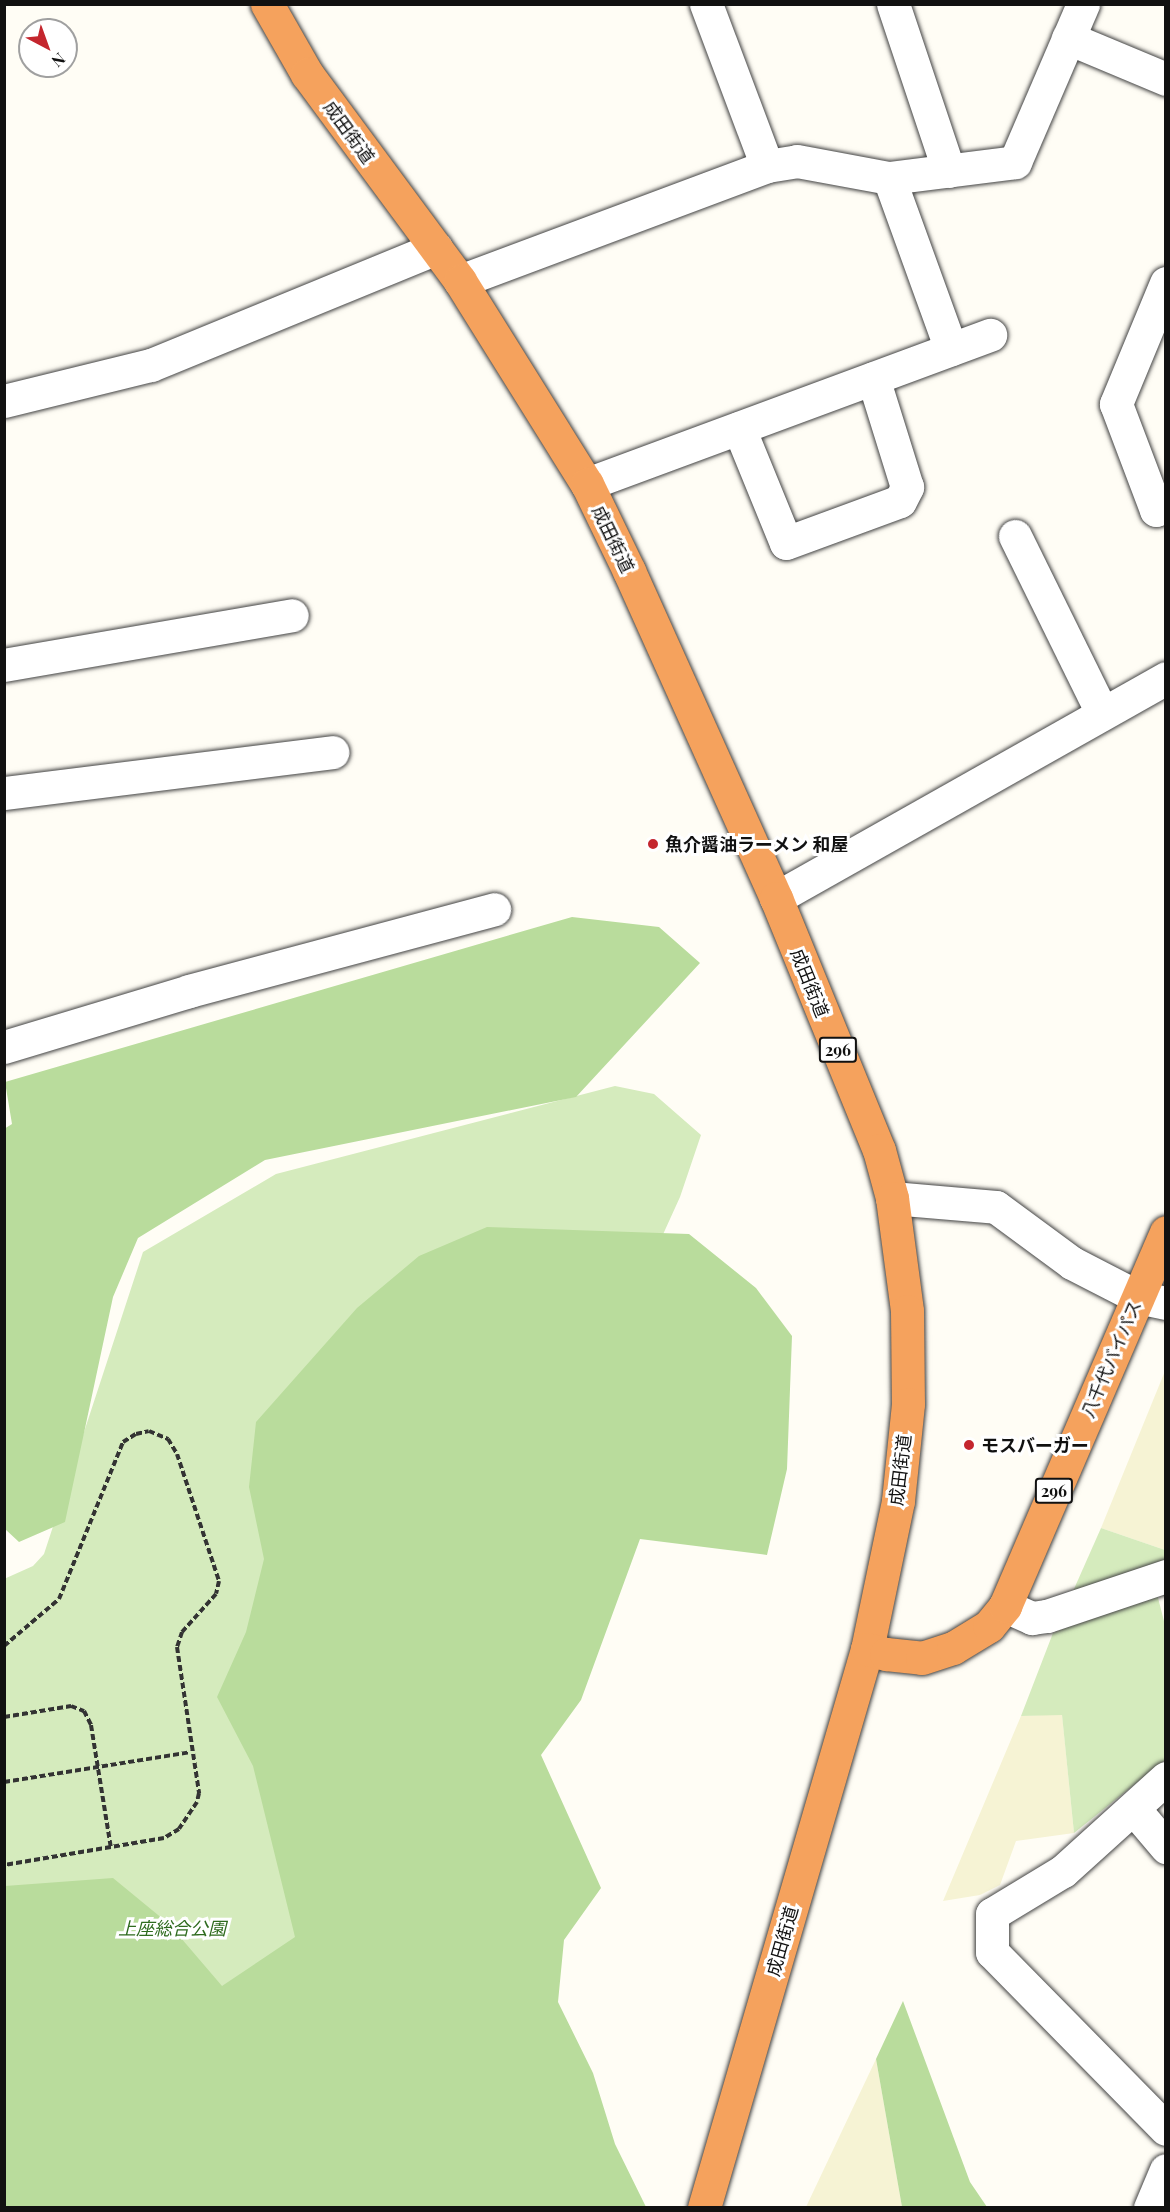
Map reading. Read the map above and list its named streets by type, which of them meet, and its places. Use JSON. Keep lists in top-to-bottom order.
{
  "streets": {
    "highway": ["成田街道", "296", "八千代バイパス"]
  },
  "crossings": [
    ["成田街道", "八千代バイパス"]
  ],
  "parks": ["上座総合公園"],
  "places": ["魚介醤油ラーメン 和屋", "モスバーガー"],
  "north": "bottom right"
}
